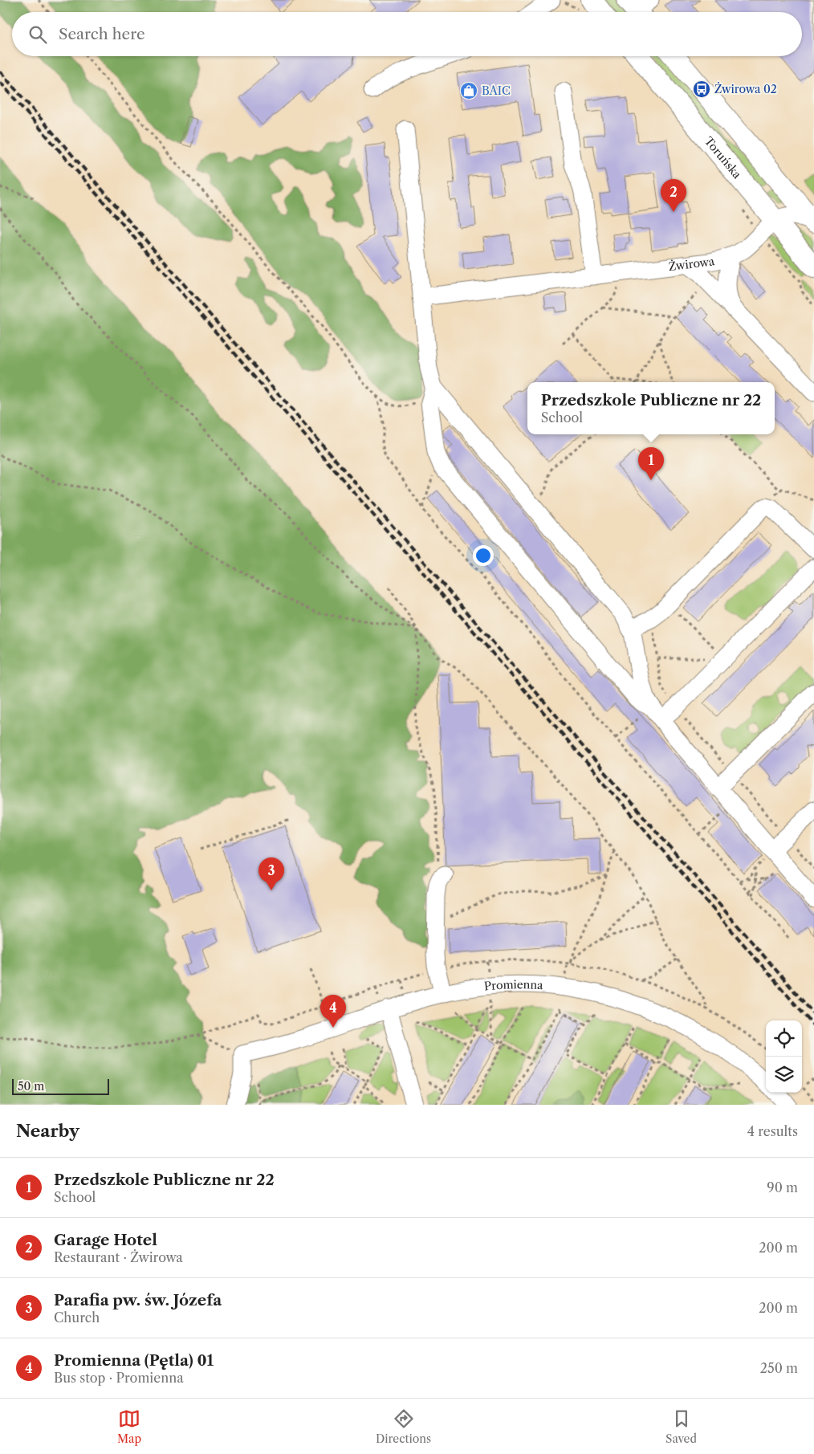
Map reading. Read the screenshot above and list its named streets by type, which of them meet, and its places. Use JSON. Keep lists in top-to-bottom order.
{
  "streets": {
    "main road": ["Toruńska"],
    "street": ["Żwirowa", "Promienna"]
  },
  "crossings": [
    ["Toruńska", "Żwirowa"]
  ],
  "places": {
    "bus stop": ["Żwirowa 02"],
    "shop": ["BAIC"]
  },
  "scale_bar": "50 m",
  "page": {
    "search": "Search here",
    "pins": [
      "2",
      "1",
      "3",
      "4"
    ],
    "popup": ["Przedszkole Publiczne nr 22", "School"],
    "scale": "50 m",
    "heading": ["Nearby", "4 results"],
    "list": [
      {
        "mark": "1",
        "name": "Przedszkole Publiczne nr 22",
        "note": "School",
        "value": "90 m"
      },
      {
        "mark": "2",
        "name": "Garage Hotel",
        "note": "Restaurant · Żwirowa",
        "value": "200 m"
      },
      {
        "mark": "3",
        "name": "Parafia pw. św. Józefa",
        "note": "Church",
        "value": "200 m"
      },
      {
        "mark": "4",
        "name": "Promienna (Pętla) 01",
        "note": "Bus stop · Promienna",
        "value": "250 m"
      }
    ],
    "nav": ["Map", "Directions", "Saved"]
  }
}
